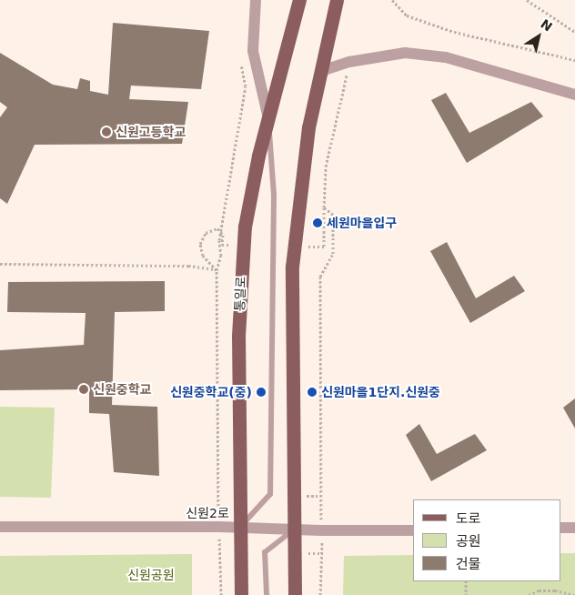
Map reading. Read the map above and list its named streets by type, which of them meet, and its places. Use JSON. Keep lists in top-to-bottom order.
{
  "streets": {
    "main road": ["통일로"],
    "street": ["신원2로"]
  },
  "crossings": [
    ["통일로", "신원2로"]
  ],
  "parks": ["신원공원"],
  "places": [
    "신원고등학교",
    "세원마을입구",
    "신원중학교",
    "신원중학교(중)",
    "신원마을1단지.신원중"
  ],
  "legend": ["도로", "공원", "건물"],
  "north": "top right"
}
